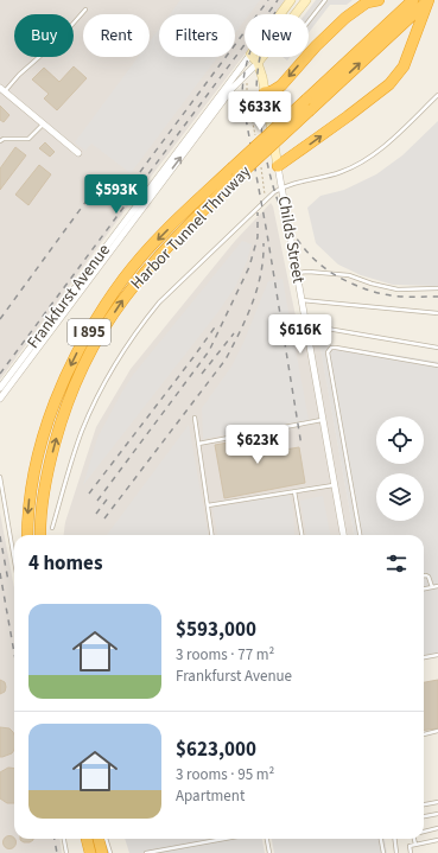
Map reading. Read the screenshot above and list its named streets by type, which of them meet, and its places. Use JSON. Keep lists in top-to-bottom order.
{
  "streets": {
    "highway": ["Harbor Tunnel Thruway", "I 895"],
    "main road": ["Childs Street", "Frankfurst Avenue"]
  },
  "crossings": [
    ["Childs Street", "Frankfurst Avenue"]
  ],
  "one_way": ["Frankfurst Avenue"],
  "page": {
    "chip": [
      "Buy",
      "Rent",
      "Filters",
      "New"
    ],
    "price": [
      "$633K",
      "$593K",
      "$616K",
      "$623K"
    ],
    "heading": "4 homes",
    "list": [
      {
        "name": "$593,000",
        "note": "3 rooms · 77 m² · Frankfurst Avenue"
      },
      {
        "name": "$623,000",
        "note": "3 rooms · 95 m² · Apartment"
      }
    ]
  }
}
